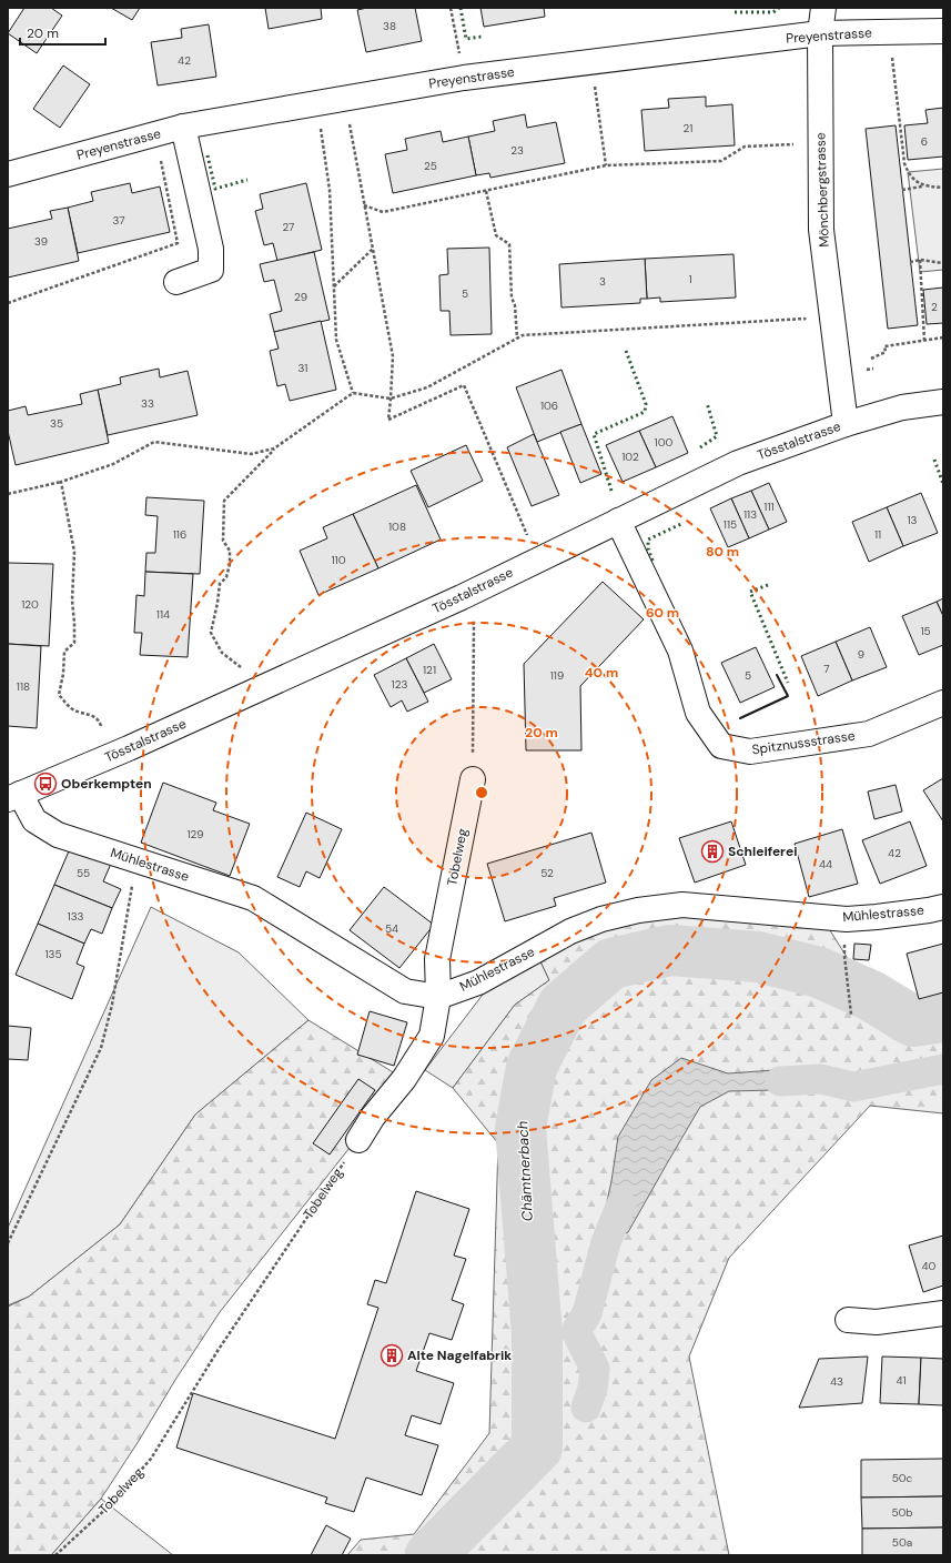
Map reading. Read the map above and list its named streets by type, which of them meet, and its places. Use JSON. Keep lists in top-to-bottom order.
{
  "streets": {
    "street": [
      "Preyenstrasse",
      "Mönchbergstrasse",
      "Tösstalstrasse",
      "Spitznussstrasse",
      "Tobelweg",
      "Mühlestrasse"
    ]
  },
  "crossings": [
    ["Preyenstrasse", "Mönchbergstrasse"],
    ["Mönchbergstrasse", "Tösstalstrasse"],
    ["Tösstalstrasse", "Spitznussstrasse"],
    ["Tösstalstrasse", "Mühlestrasse"],
    ["Tobelweg", "Mühlestrasse"]
  ],
  "water": ["Chämtnerbach"],
  "places": {
    "bus stop": ["Oberkempten"],
    "building": ["Schleiferei", "Alte Nagelfabrik"]
  },
  "house_numbers": [
    "38",
    "42",
    "21",
    "6",
    "23",
    "25",
    "37",
    "27",
    "39",
    "1",
    "3",
    "5",
    "29",
    "2",
    "31",
    "33",
    "106",
    "35",
    "100",
    "102",
    "111",
    "113",
    "13",
    "115",
    "108",
    "116",
    "11",
    "110",
    "120",
    "114",
    "15",
    "9",
    "7",
    "121",
    "119",
    "5",
    "123",
    "118",
    "129",
    "42",
    "44",
    "55",
    "52",
    "133",
    "54",
    "135",
    "40",
    "41",
    "43",
    "50c",
    "50b",
    "50a"
  ],
  "scale_bar": "20 m",
  "rings": [
    "80 m",
    "60 m",
    "40 m",
    "20 m"
  ]
}
